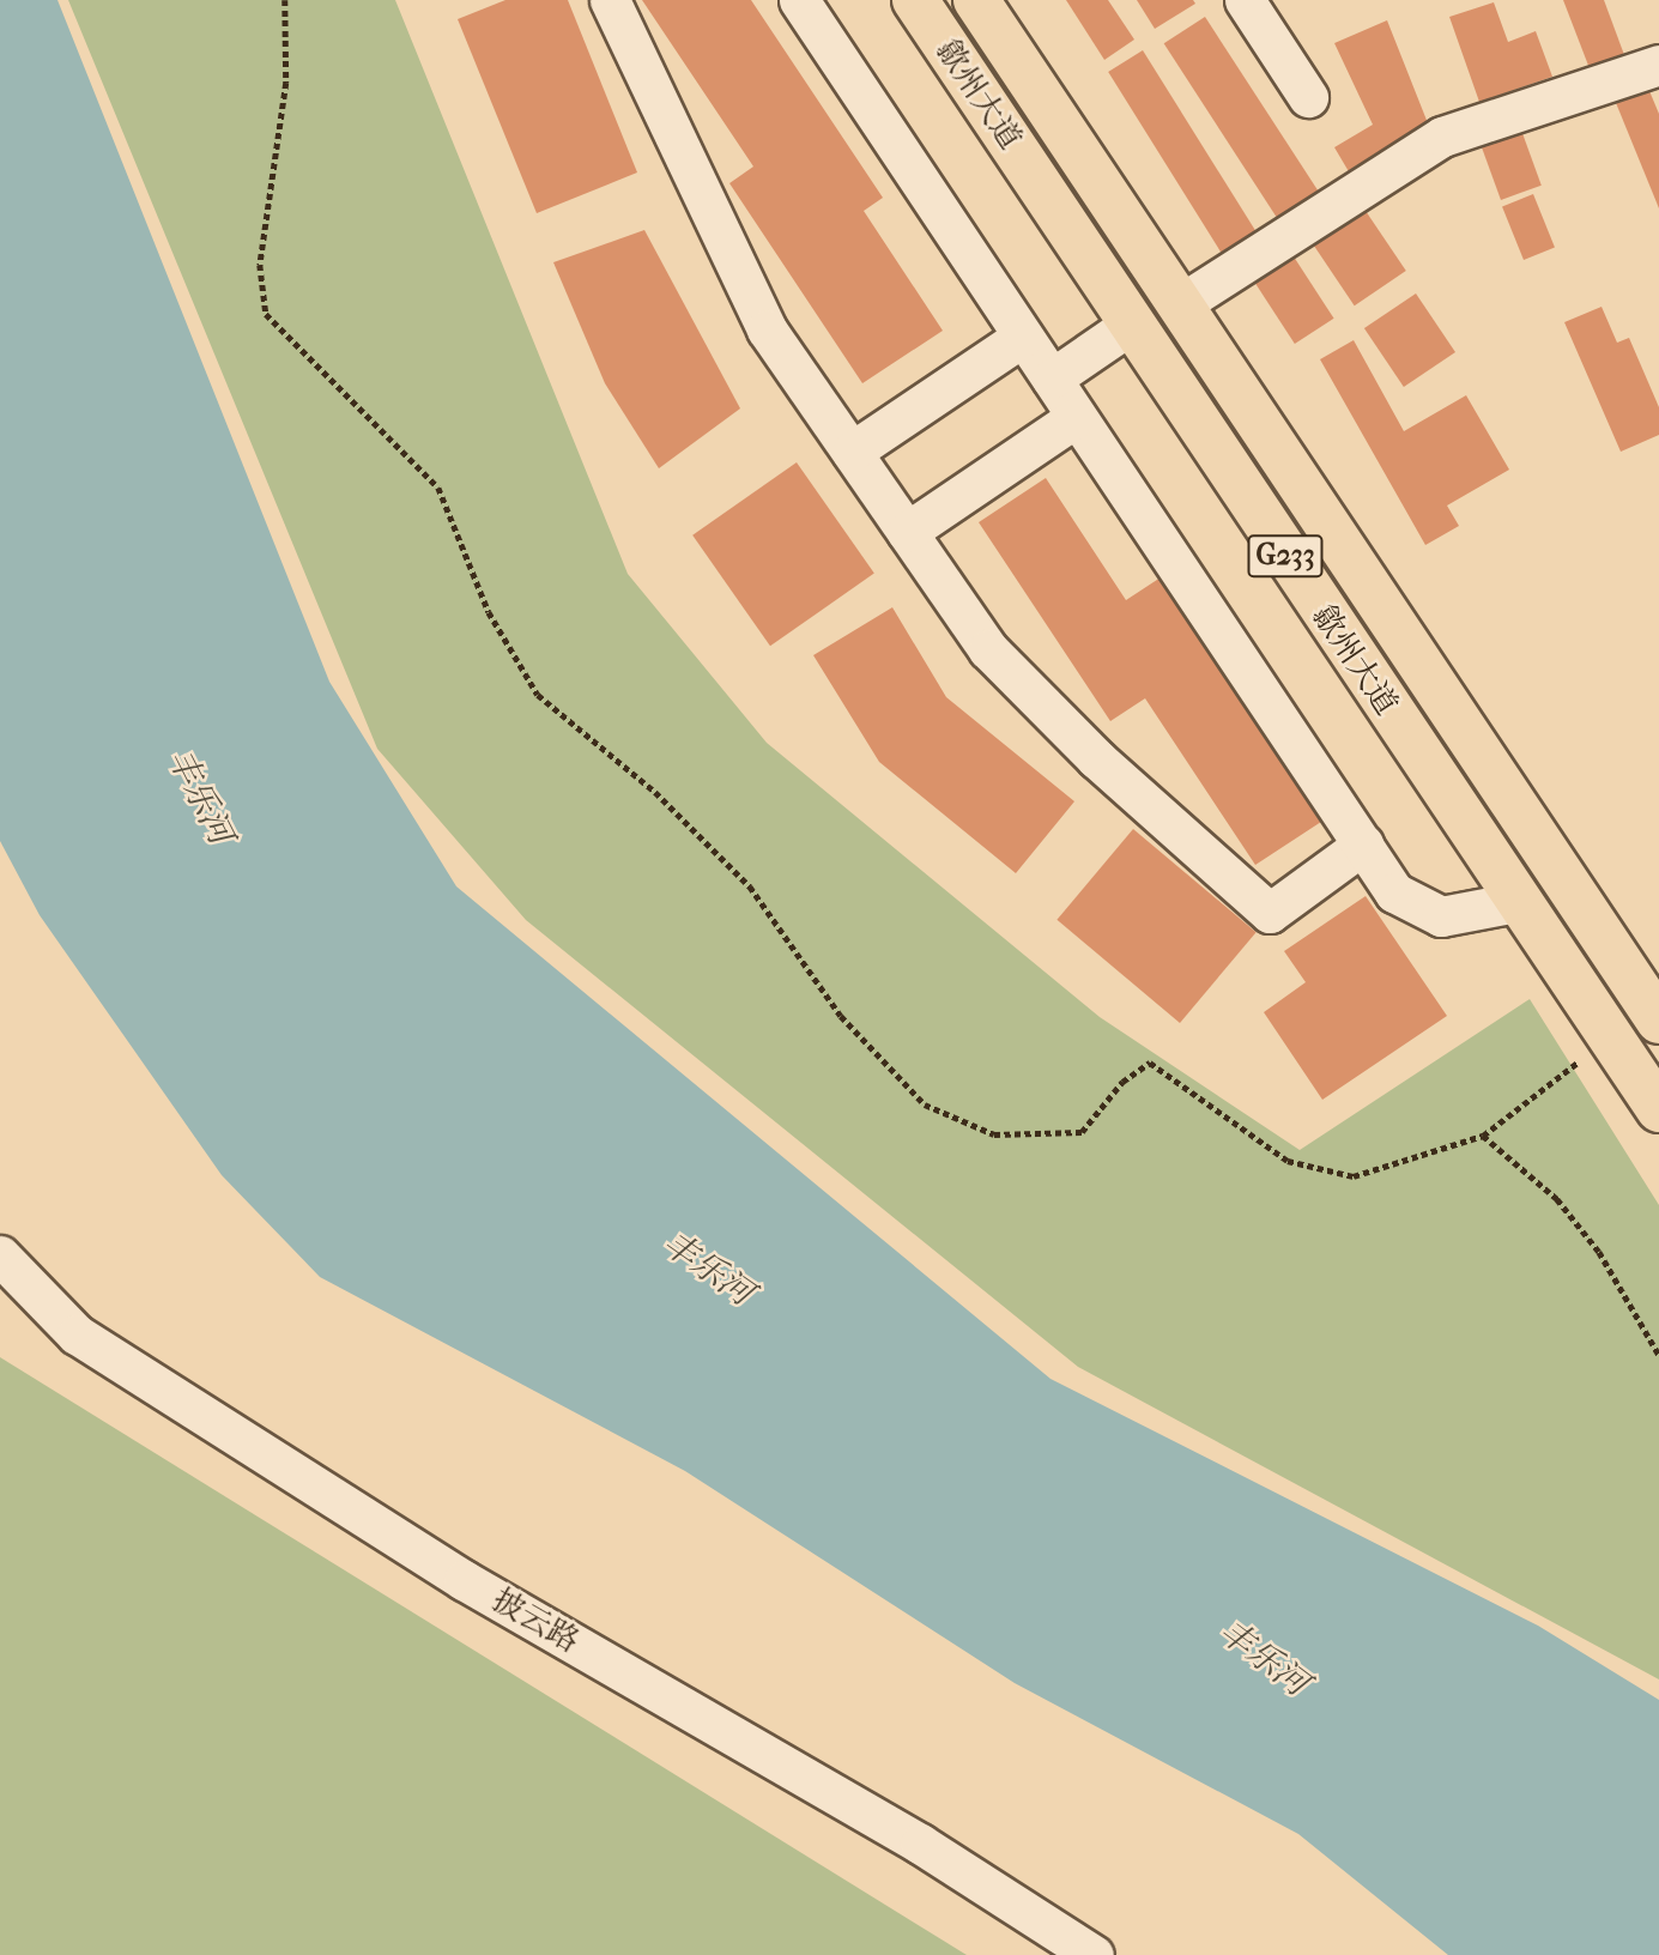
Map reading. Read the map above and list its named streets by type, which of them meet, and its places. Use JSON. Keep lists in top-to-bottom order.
{
  "streets": {
    "highway": ["歙州大道", "G233"],
    "street": ["披云路"]
  },
  "water": ["丰乐河"]
}
